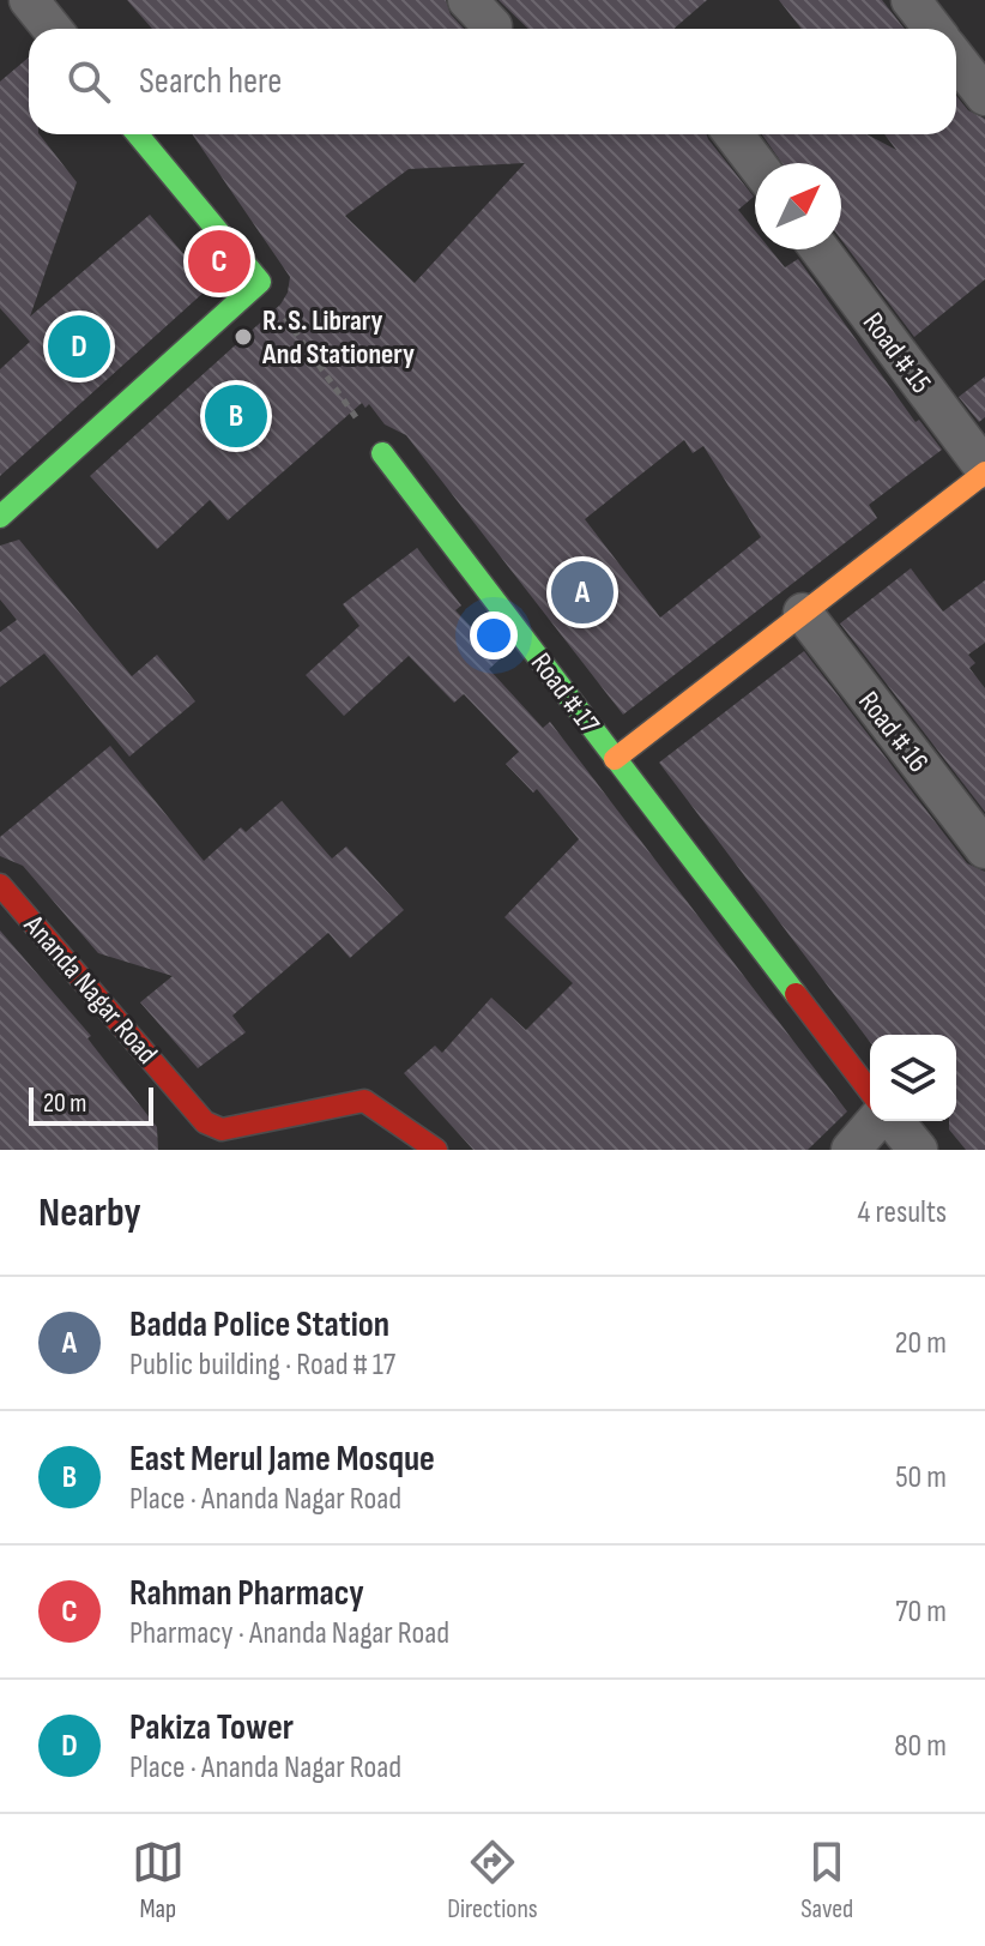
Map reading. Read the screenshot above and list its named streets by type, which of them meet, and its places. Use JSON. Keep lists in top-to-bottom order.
{
  "streets": {
    "street": [
      "Road # 15",
      "Road # 17",
      "Road # 16",
      "Ananda Nagar Road"
    ]
  },
  "places": ["R. S. Library And Stationery"],
  "scale_bar": "20 m",
  "north": "top right",
  "page": {
    "search": "Search here",
    "pins": [
      "C",
      "D",
      "B",
      "A"
    ],
    "scale": "20 m",
    "heading": ["Nearby", "4 results"],
    "list": [
      {
        "mark": "A",
        "name": "Badda Police Station",
        "note": "Public building · Road # 17",
        "value": "20 m"
      },
      {
        "mark": "B",
        "name": "East Merul Jame Mosque",
        "note": "Place · Ananda Nagar Road",
        "value": "50 m"
      },
      {
        "mark": "C",
        "name": "Rahman Pharmacy",
        "note": "Pharmacy · Ananda Nagar Road",
        "value": "70 m"
      },
      {
        "mark": "D",
        "name": "Pakiza Tower",
        "note": "Place · Ananda Nagar Road",
        "value": "80 m"
      }
    ],
    "nav": ["Map", "Directions", "Saved"]
  }
}
